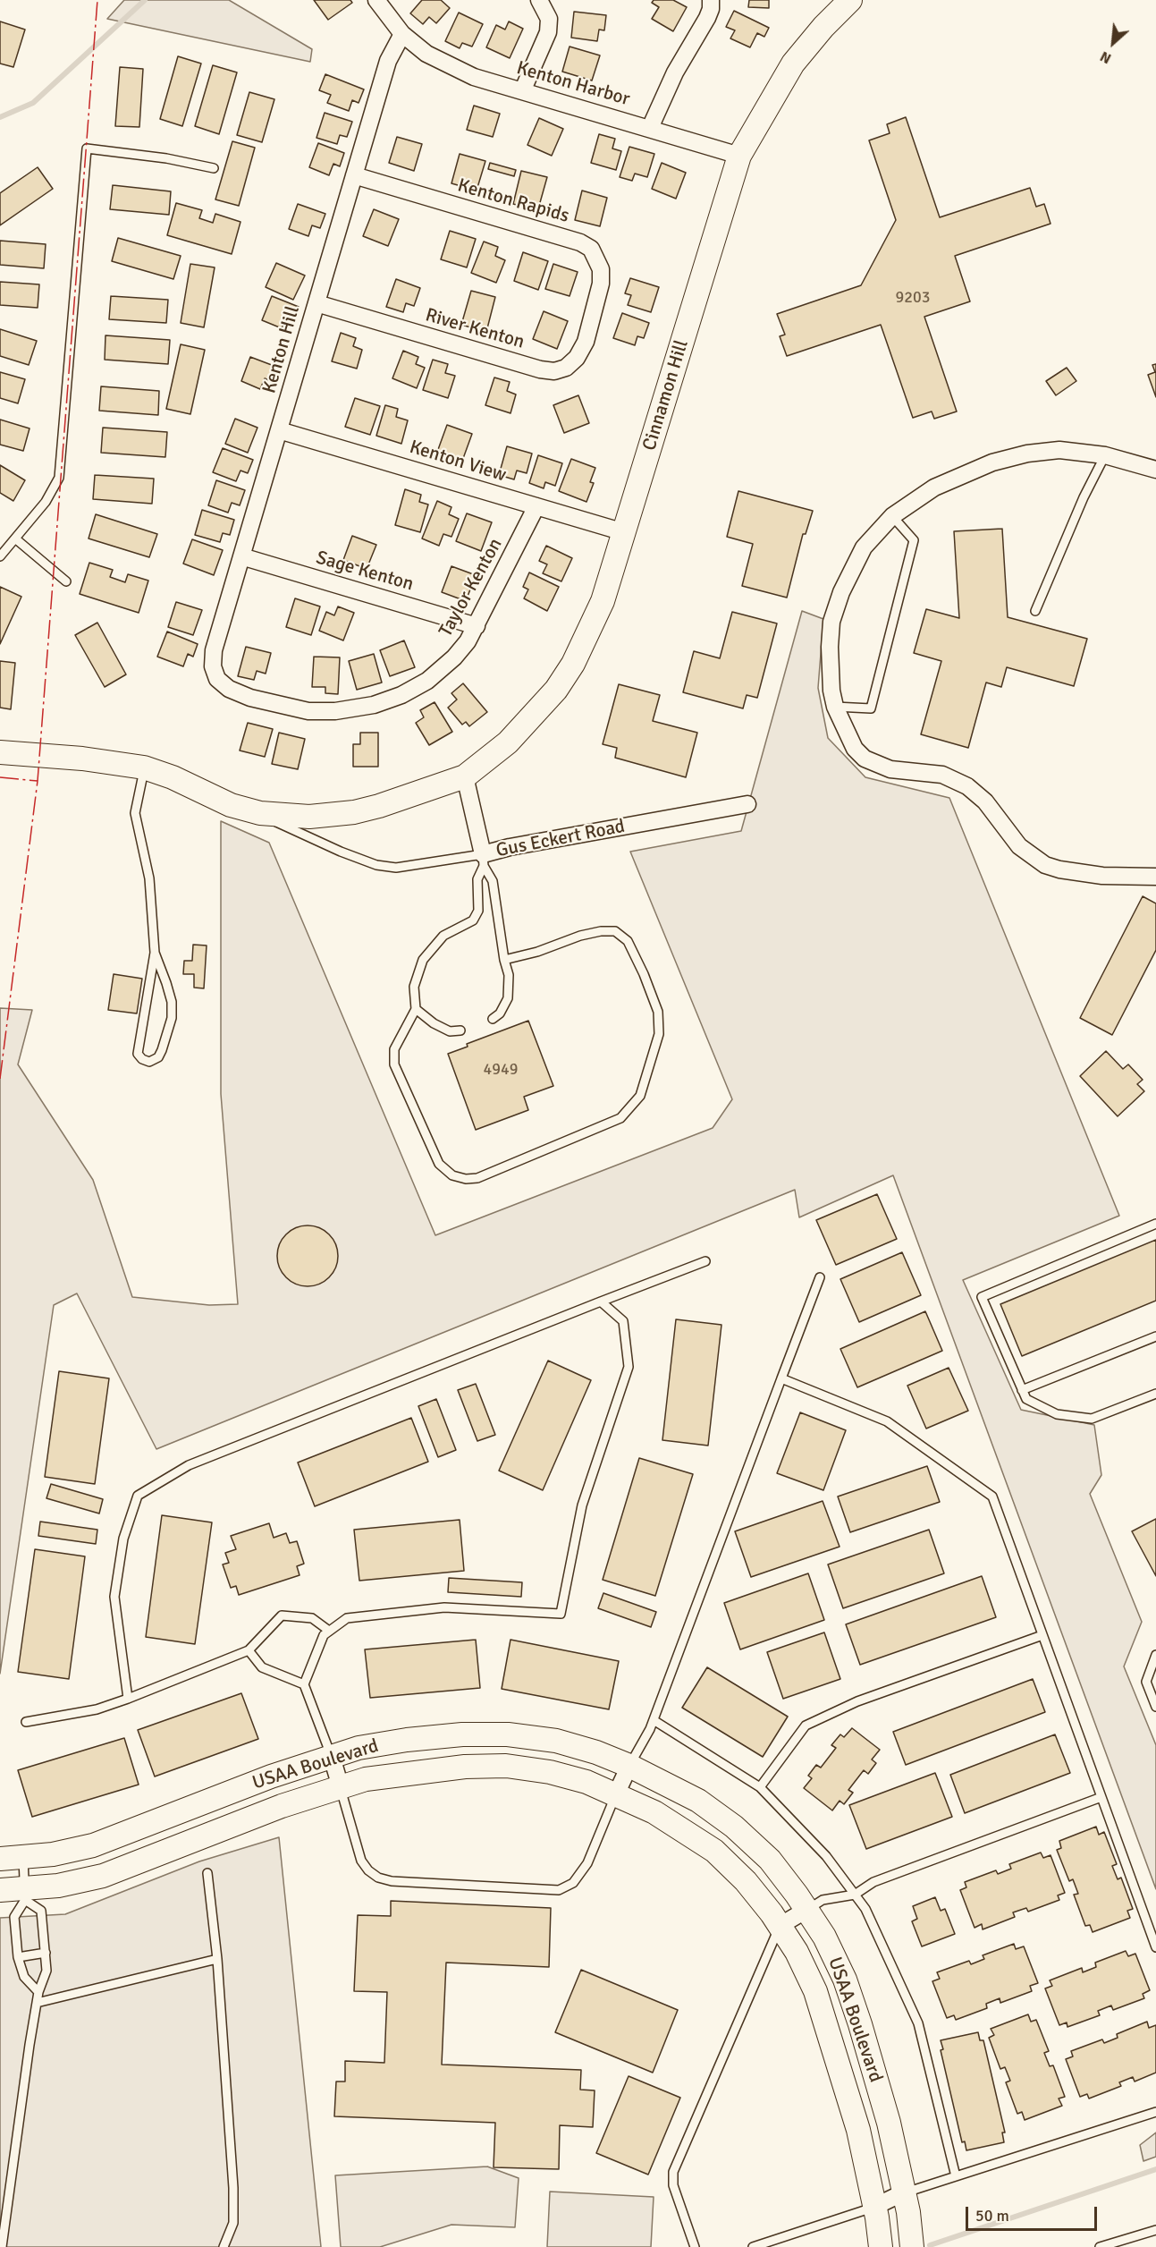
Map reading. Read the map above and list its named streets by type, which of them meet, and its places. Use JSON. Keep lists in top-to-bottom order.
{
  "streets": {
    "street": [
      "Kenton Harbor",
      "Kenton Rapids",
      "River Kenton",
      "Kenton Hill",
      "Cinnamon Hill",
      "Kenton View",
      "Sage Kenton",
      "Taylor Kenton",
      "Gus Eckert Road",
      "USAA Boulevard"
    ]
  },
  "crossings": [
    ["Kenton Harbor", "Kenton Hill"],
    ["Kenton Harbor", "Cinnamon Hill"],
    ["Kenton Rapids", "River Kenton"],
    ["Kenton Rapids", "Kenton Hill"],
    ["River Kenton", "Kenton Hill"],
    ["Kenton Hill", "Kenton View"],
    ["Kenton Hill", "Sage Kenton"],
    ["Kenton Hill", "Taylor Kenton"],
    ["Cinnamon Hill", "Kenton View"],
    ["Cinnamon Hill", "Gus Eckert Road"],
    ["Kenton View", "Taylor Kenton"],
    ["Sage Kenton", "Taylor Kenton"]
  ],
  "house_numbers": ["9203", "4949"],
  "scale_bar": "50 m",
  "north": "bottom left"
}
